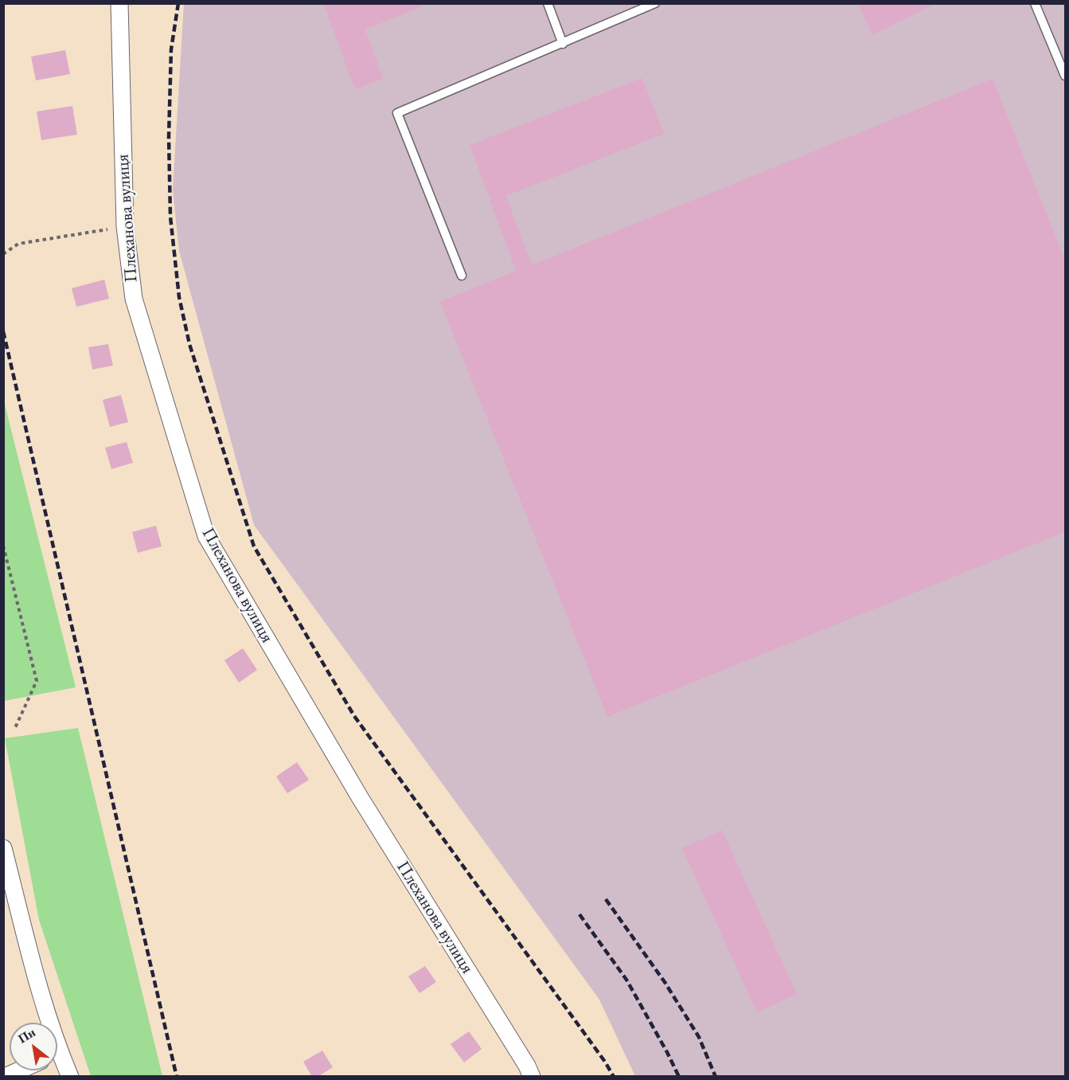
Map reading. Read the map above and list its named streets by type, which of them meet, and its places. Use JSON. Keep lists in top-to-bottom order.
{
  "streets": {
    "street": ["Плеханова вулиця"]
  },
  "north": "top left"
}
